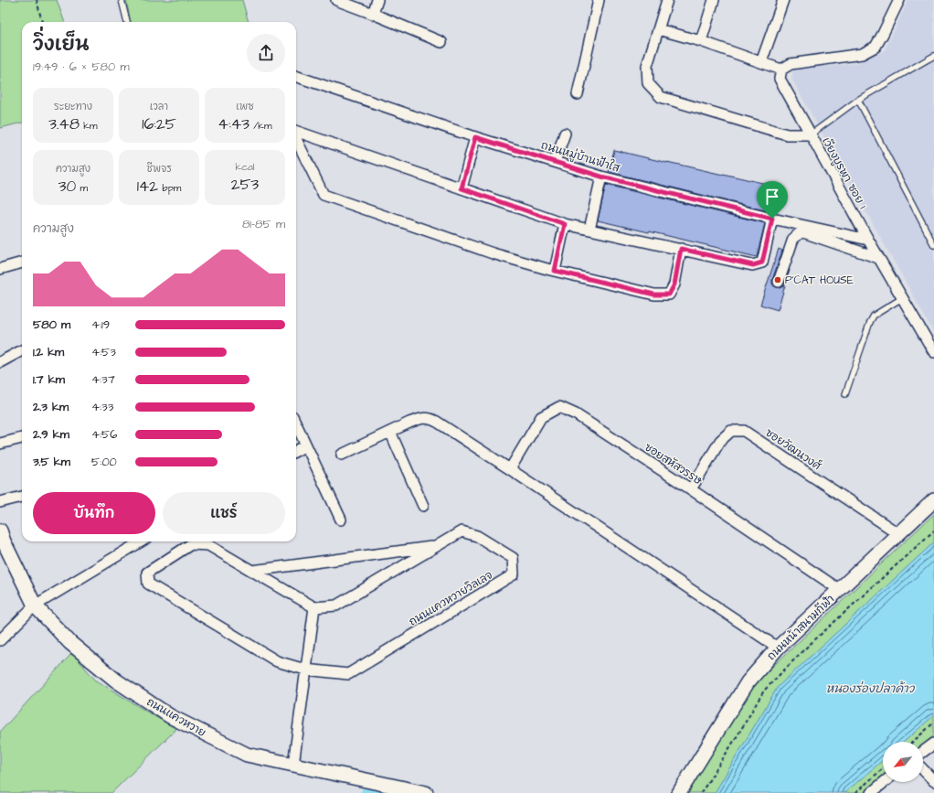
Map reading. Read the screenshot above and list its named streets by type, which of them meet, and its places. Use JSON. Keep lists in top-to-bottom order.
{
  "streets": {
    "street": [
      "ถนนหมู่บ้านฟ้าใส",
      "เวียงบูรพา ซอย 1",
      "ซอยวัฒนวงศ์",
      "ซอยสหัสวรรษ",
      "ถนนแควหวายวิลเลจ",
      "ถนนหน้าสนามกีฬา",
      "ถนนแควหวาย"
    ]
  },
  "crossings": [
    ["ถนนหมู่บ้านฟ้าใส", "เวียงบูรพา ซอย 1"],
    ["ซอยวัฒนวงศ์", "ซอยสหัสวรรษ"],
    ["ซอยวัฒนวงศ์", "ถนนหน้าสนามกีฬา"],
    ["ซอยสหัสวรรษ", "ถนนหน้าสนามกีฬา"]
  ],
  "water": ["หนองร่องปลาค้าว"],
  "places": ["P'CAT HOUSE"],
  "north": "bottom left",
  "page": {
    "heading": ["วิ่งเย็น", "19:49 · 6 × 580 m"],
    "stats": [
      ["ระยะทาง", "3.48 km"],
      ["เวลา", "16:25"],
      ["เพซ", "4:43 /km"],
      ["ความสูง", "30 m"],
      ["ชีพจร", "142 bpm"],
      ["kcal", "253"]
    ],
    "chart": ["ความสูง", "81–85 m"],
    "list": [
      {
        "name": "580 m",
        "note": "4:19"
      },
      {
        "name": "1.2 km",
        "note": "4:53"
      },
      {
        "name": "1.7 km",
        "note": "4:37"
      },
      {
        "name": "2.3 km",
        "note": "4:33"
      },
      {
        "name": "2.9 km",
        "note": "4:56"
      },
      {
        "name": "3.5 km",
        "note": "5:00"
      }
    ],
    "buttons": ["บันทึก", "แชร์"]
  }
}
